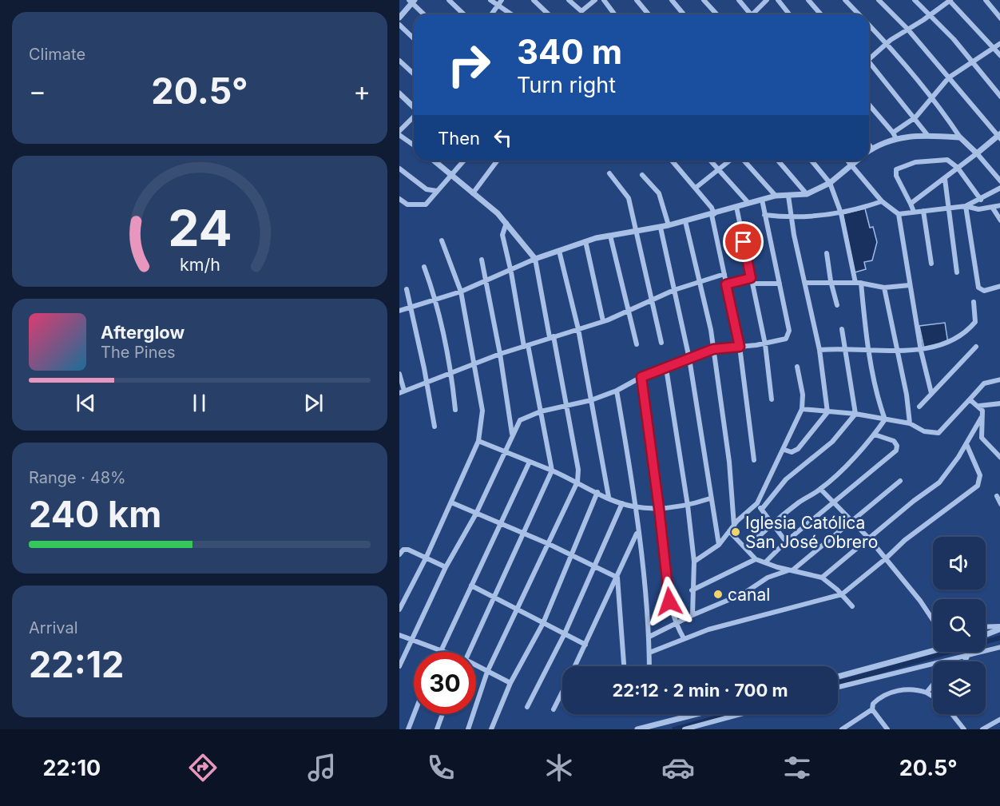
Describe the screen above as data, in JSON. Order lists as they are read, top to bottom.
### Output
{
  "places": ["Iglesia Católica San José Obrero", "canal"],
  "page": {
    "tile": [
      "Climate",
      ["Range · 48%", "240 km"],
      ["Arrival", "22:12"]
    ],
    "turn": ["340 m", "Turn right"],
    "heat": ["−", "20.5°", "+"],
    "then": "Then",
    "song": ["Afterglow", "The Pines"],
    "limit": "30",
    "trip": "22:12 · 2 min · 700 m",
    "tabs": ["22:10", "20.5°"],
    "gauge": ["24", "km/h"]
  }
}
